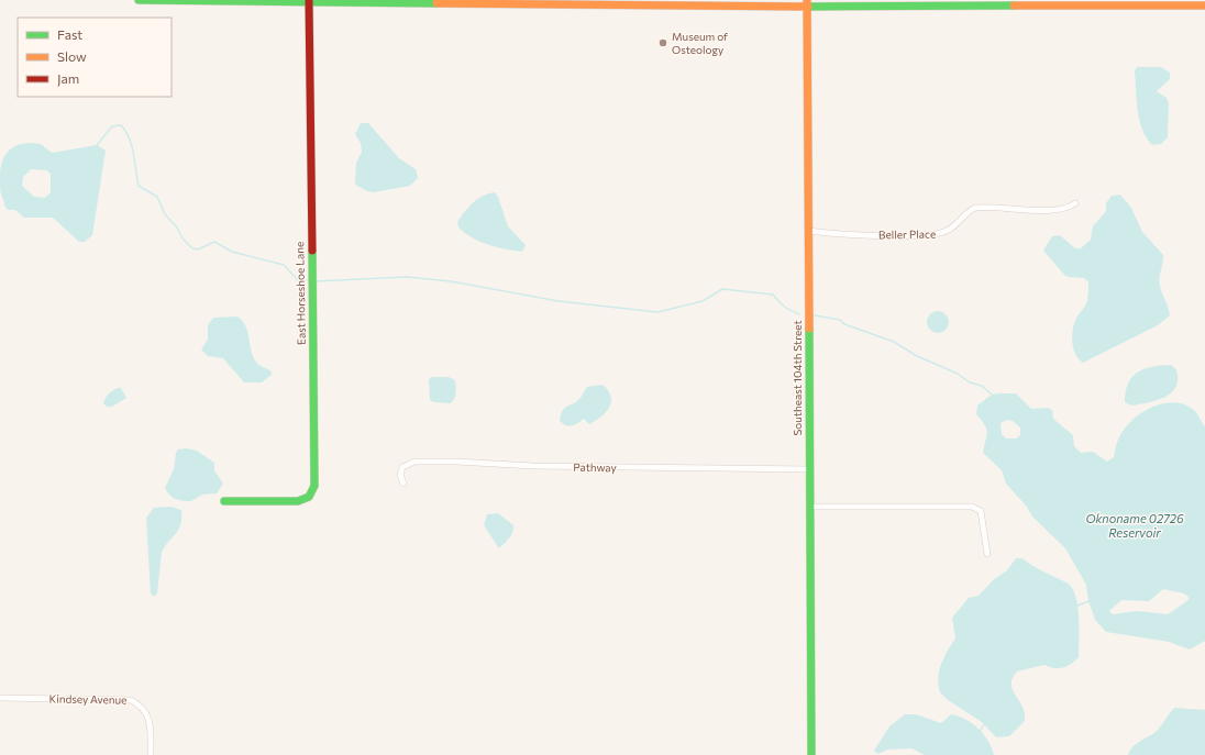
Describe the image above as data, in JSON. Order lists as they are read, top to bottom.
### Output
{
  "streets": {
    "street": [
      "Beller Place",
      "East Horseshoe Lane",
      "Southeast 104th Street",
      "Pathway",
      "Kindsey Avenue"
    ]
  },
  "crossings": [
    ["Beller Place", "Southeast 104th Street"],
    ["Southeast 104th Street", "Pathway"]
  ],
  "water": ["Oknoname 02726 Reservoir"],
  "places": ["Museum of Osteology"],
  "legend": ["Fast", "Slow", "Jam"]
}
